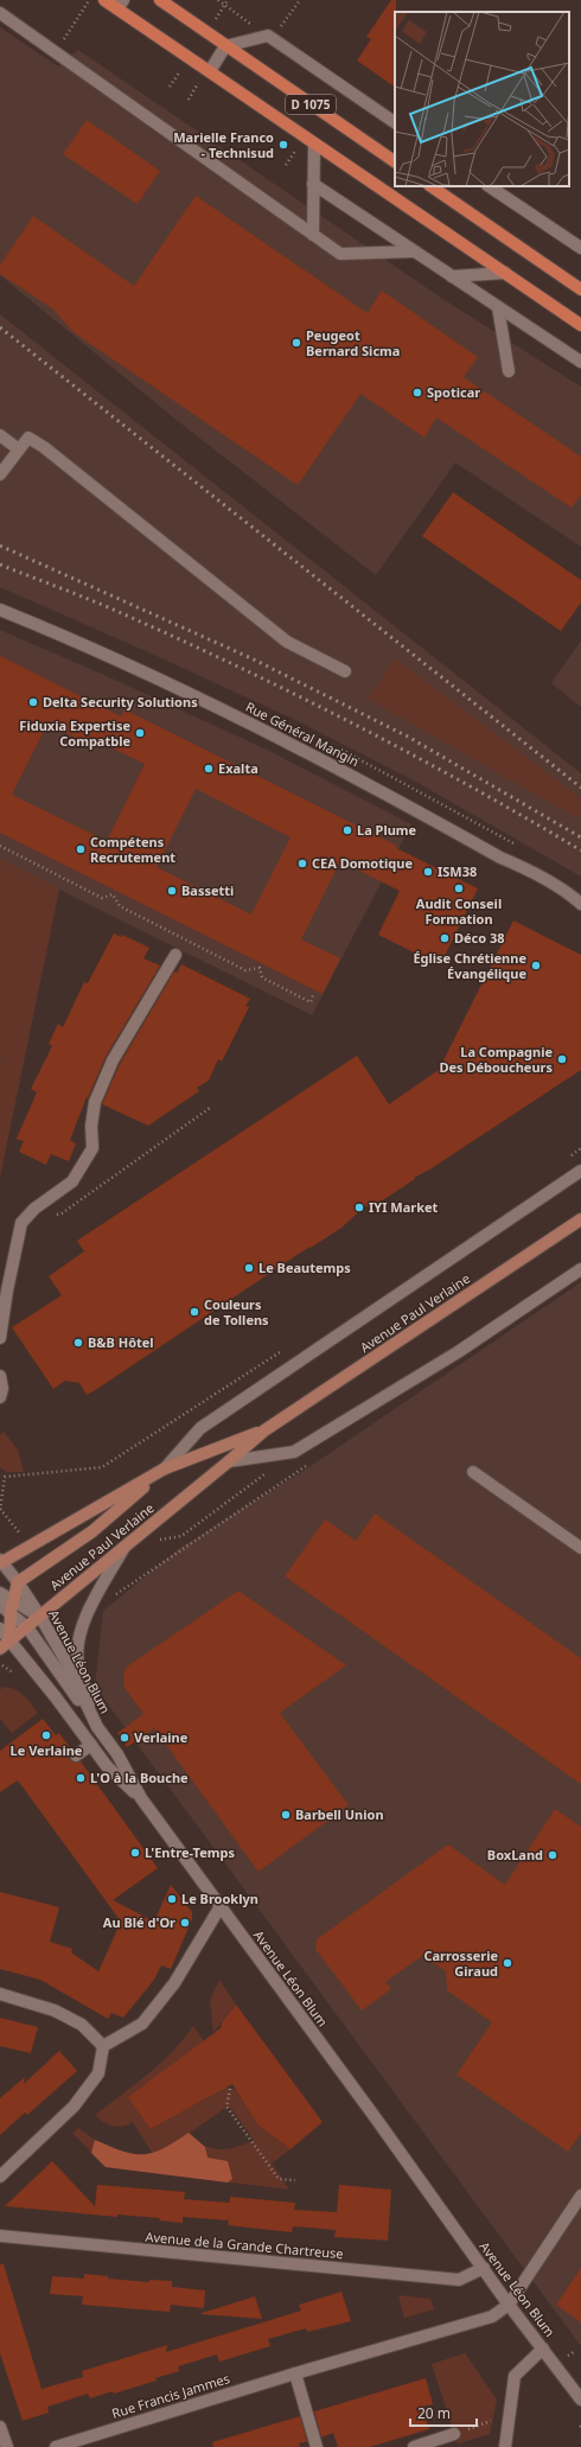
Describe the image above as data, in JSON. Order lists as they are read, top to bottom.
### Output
{
  "streets": {
    "main road": ["D 1075", "Avenue Paul Verlaine"],
    "street": [
      "Rue Général Mangin",
      "Avenue Léon Blum",
      "Avenue de la Grande Chartreuse",
      "Rue Francis Jammes"
    ]
  },
  "crossings": [
    ["Avenue Paul Verlaine", "Avenue Léon Blum"],
    ["Avenue Léon Blum", "Avenue de la Grande Chartreuse"],
    ["Avenue Léon Blum", "Rue Francis Jammes"]
  ],
  "places": [
    "Marielle Franco - Technisud",
    "Peugeot Bernard Sicma",
    "Spoticar",
    "Delta Security Solutions",
    "Fiduxia Expertise Compatble",
    "Exalta",
    "La Plume",
    "Compétens Recrutement",
    "CEA Domotique",
    "ISM38",
    "Audit Conseil Formation",
    "Bassetti",
    "Déco 38",
    "Église Chrétienne Évangélique",
    "La Compagnie Des Déboucheurs",
    "IYI Market",
    "Le Beautemps",
    "Couleurs de Tollens",
    "B&B Hôtel",
    "Le Verlaine",
    "Verlaine",
    "L'O à la Bouche",
    "Barbell Union",
    "L'Entre-Temps",
    "BoxLand",
    "Le Brooklyn",
    "Au Blé d'Or",
    "Carrosserie Giraud"
  ],
  "scale_bar": "20 m"
}
